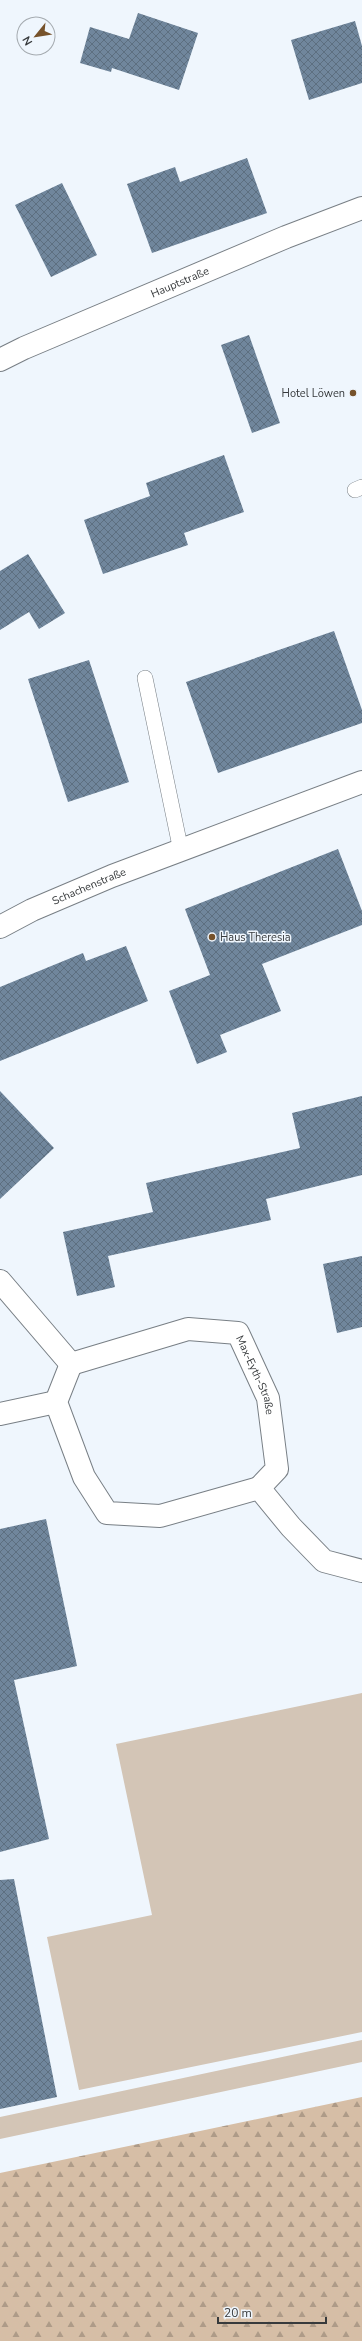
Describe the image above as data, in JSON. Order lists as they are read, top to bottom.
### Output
{
  "streets": {
    "street": ["Hauptstraße", "Schachenstraße", "Max-Eyth-Straße"]
  },
  "places": ["Hotel Löwen", "Haus Theresia"],
  "scale_bar": "20 m",
  "north": "bottom left"
}
